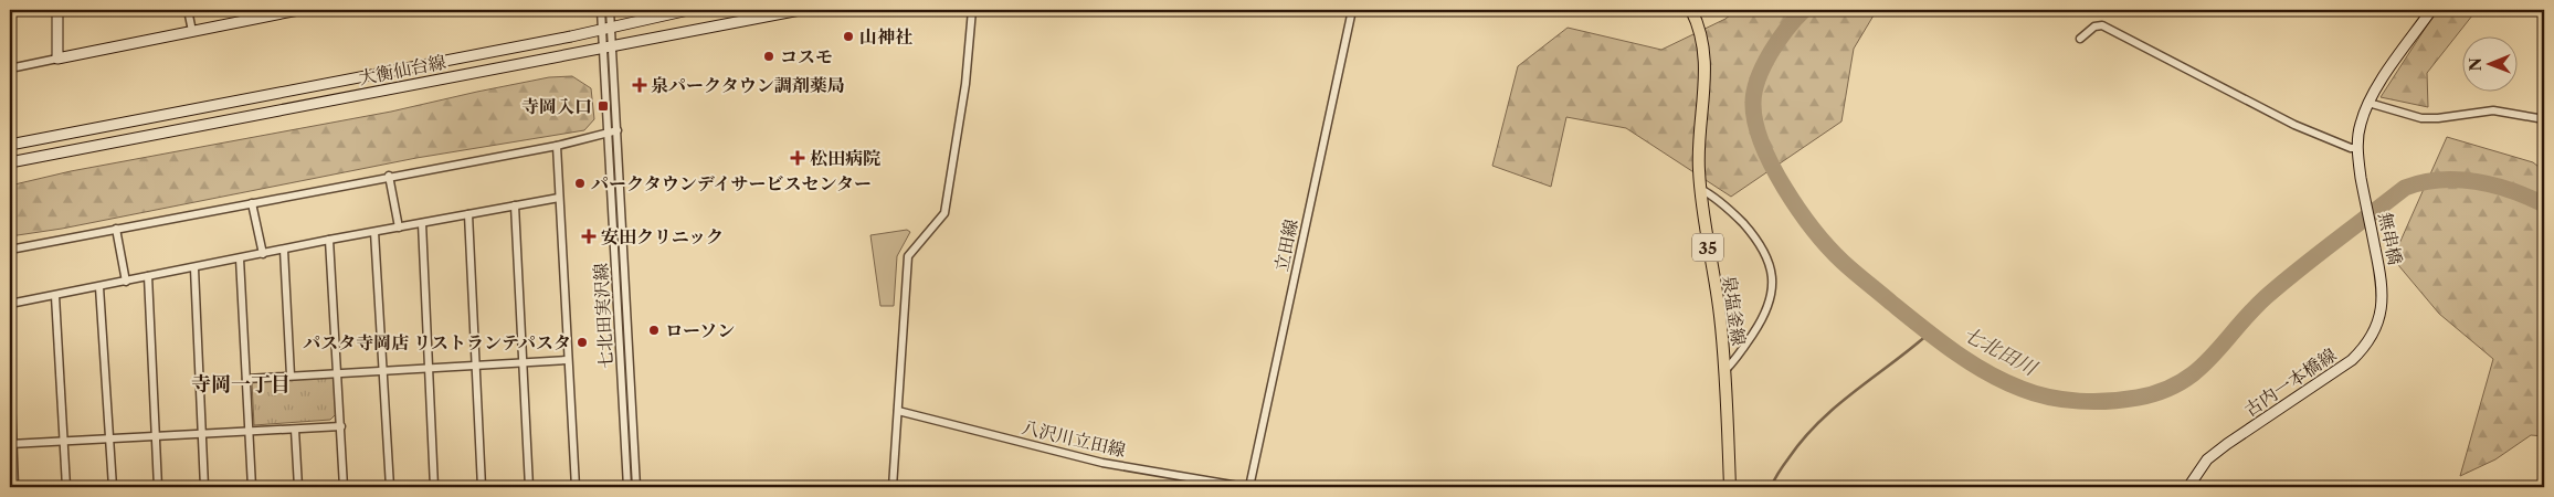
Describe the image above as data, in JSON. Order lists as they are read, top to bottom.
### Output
{
  "streets": {
    "main road": [
      "大衡仙台線",
      "無串橋",
      "35",
      "泉塩釜線",
      "古内一本橋線"
    ],
    "street": ["立田線", "七北田実沢線", "八沢川立田線"]
  },
  "crossings": [
    ["大衡仙台線", "七北田実沢線"],
    ["無串橋", "古内一本橋線"]
  ],
  "districts": ["寺岡一丁目"],
  "water": ["七北田川"],
  "places": {
    "other": [
      "山神社",
      "コスモ",
      "パークタウンデイサービスセンター",
      "ローソン",
      "パスタ寺岡店 リストランテパスタ"
    ],
    "health": ["泉パークタウン調剤薬局", "松田病院", "安田クリニック"],
    "transit": ["寺岡入口"]
  },
  "north": "left"
}
